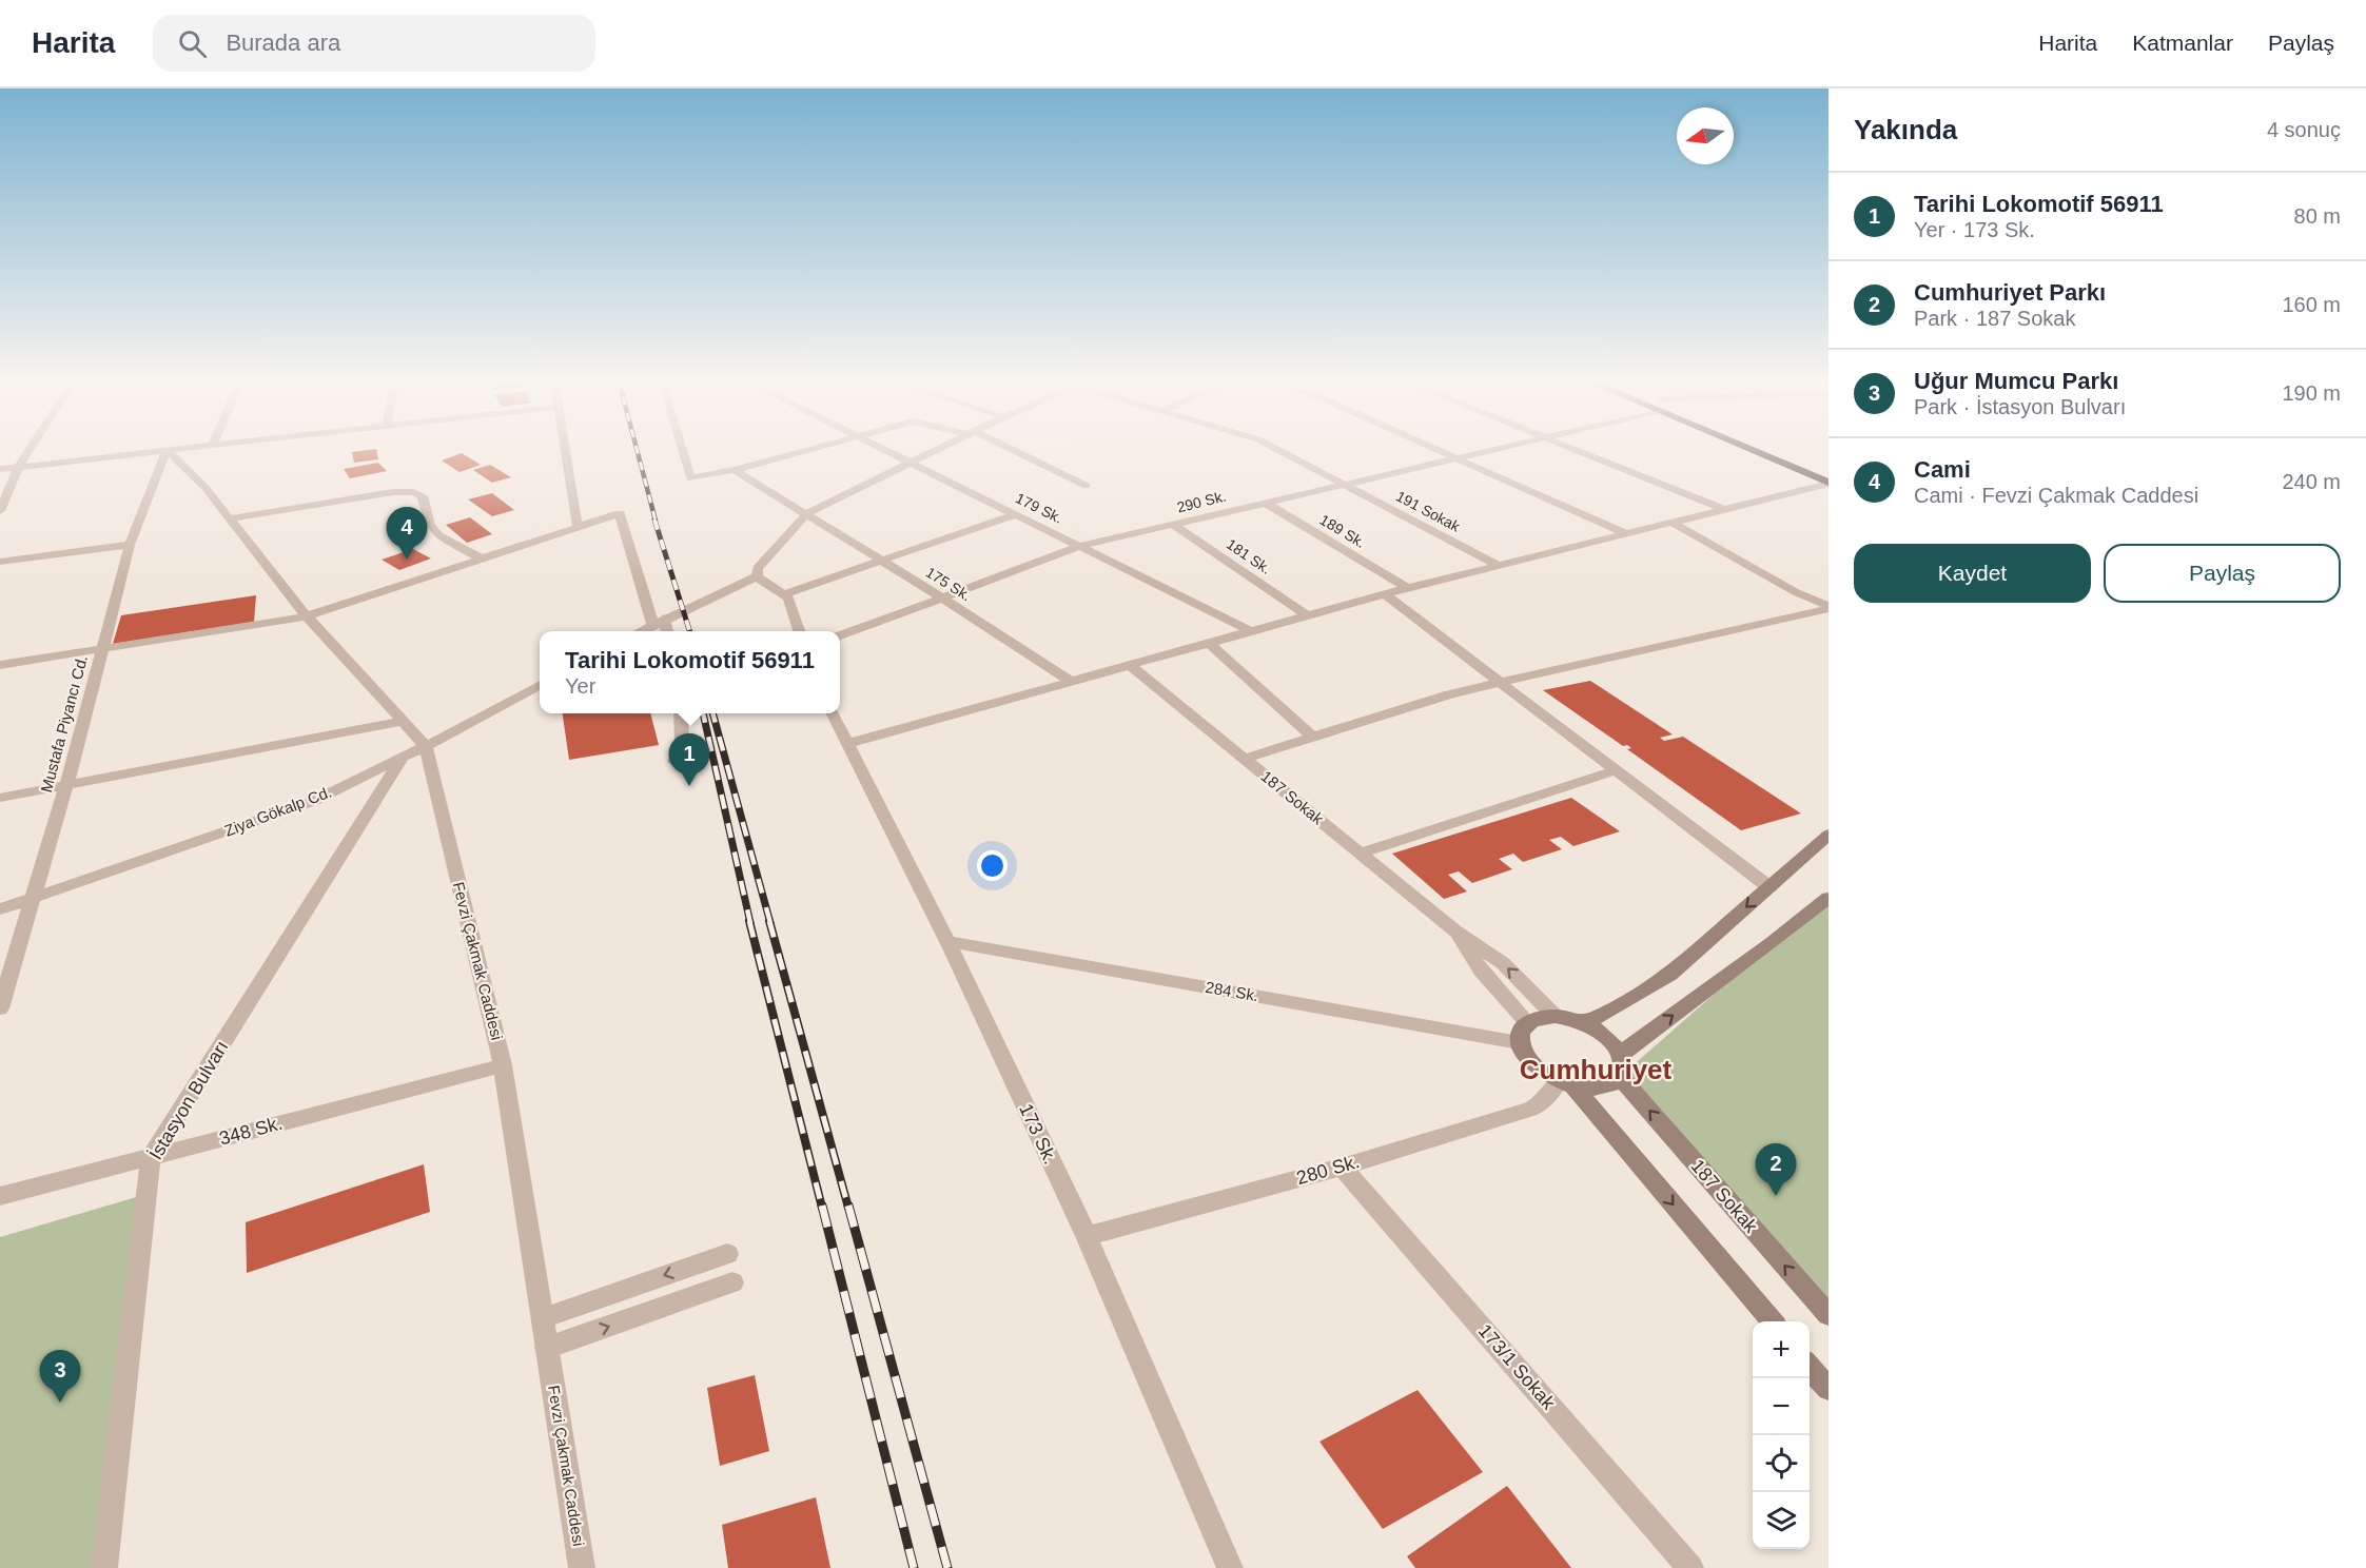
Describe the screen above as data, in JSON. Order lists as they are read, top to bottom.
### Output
{
  "streets": {
    "main road": ["187 Sokak"],
    "street": [
      "290 Sk.",
      "179 Sk.",
      "191 Sokak",
      "189 Sk.",
      "181 Sk.",
      "175 Sk.",
      "Mustafa Piyancı Cd.",
      "Ziya Gökalp Cd.",
      "Fevzi Çakmak Caddesi",
      "284 Sk.",
      "İstasyon Bulvarı",
      "348 Sk.",
      "173 Sk.",
      "280 Sk.",
      "173/1 Sokak"
    ]
  },
  "crossings": [
    ["290 Sk.", "179 Sk."],
    ["290 Sk.", "191 Sokak"],
    ["290 Sk.", "189 Sk."],
    ["290 Sk.", "181 Sk."],
    ["290 Sk.", "175 Sk."],
    ["Mustafa Piyancı Cd.", "Ziya Gökalp Cd."],
    ["Mustafa Piyancı Cd.", "Fevzi Çakmak Caddesi"],
    ["187 Sokak", "284 Sk."],
    ["187 Sokak", "280 Sk."],
    ["Ziya Gökalp Cd.", "Fevzi Çakmak Caddesi"],
    ["Ziya Gökalp Cd.", "İstasyon Bulvarı"],
    ["Fevzi Çakmak Caddesi", "348 Sk."],
    ["284 Sk.", "173 Sk."],
    ["284 Sk.", "280 Sk."],
    ["İstasyon Bulvarı", "348 Sk."],
    ["173 Sk.", "280 Sk."],
    ["280 Sk.", "173/1 Sokak"]
  ],
  "one_way": ["187 Sokak"],
  "districts": ["Cumhuriyet"],
  "north": "left",
  "page": {
    "header": "Harita",
    "search": "Burada ara",
    "nav": ["Harita", "Katmanlar", "Paylaş"],
    "heading": ["Yakında", "4 sonuç"],
    "list": [
      {
        "mark": "1",
        "name": "Tarihi Lokomotif 56911",
        "note": "Yer · 173 Sk.",
        "value": "80 m"
      },
      {
        "mark": "2",
        "name": "Cumhuriyet Parkı",
        "note": "Park · 187 Sokak",
        "value": "160 m"
      },
      {
        "mark": "3",
        "name": "Uğur Mumcu Parkı",
        "note": "Park · İstasyon Bulvarı",
        "value": "190 m"
      },
      {
        "mark": "4",
        "name": "Cami",
        "note": "Cami · Fevzi Çakmak Caddesi",
        "value": "240 m"
      }
    ],
    "pins": [
      "4",
      "1",
      "2",
      "3"
    ],
    "buttons": ["Kaydet", "Paylaş"],
    "popup": ["Tarihi Lokomotif 56911", "Yer"],
    "map_buttons": ["+", "−"]
  }
}
